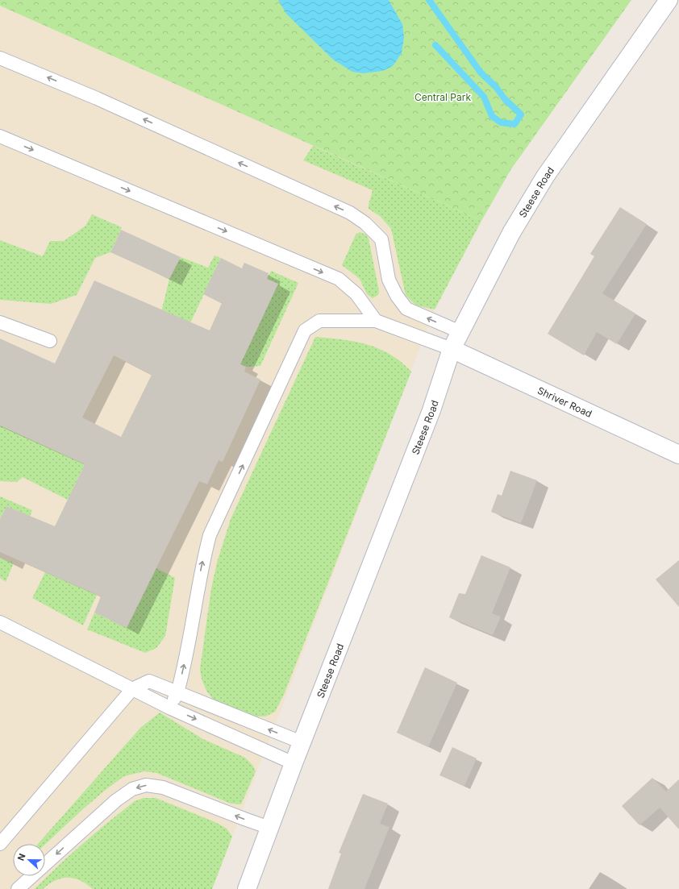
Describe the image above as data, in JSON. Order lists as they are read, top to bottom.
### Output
{
  "streets": {
    "street": ["Steese Road", "Shriver Road"]
  },
  "crossings": [
    ["Steese Road", "Shriver Road"]
  ],
  "parks": ["Central Park"],
  "north": "left"
}
